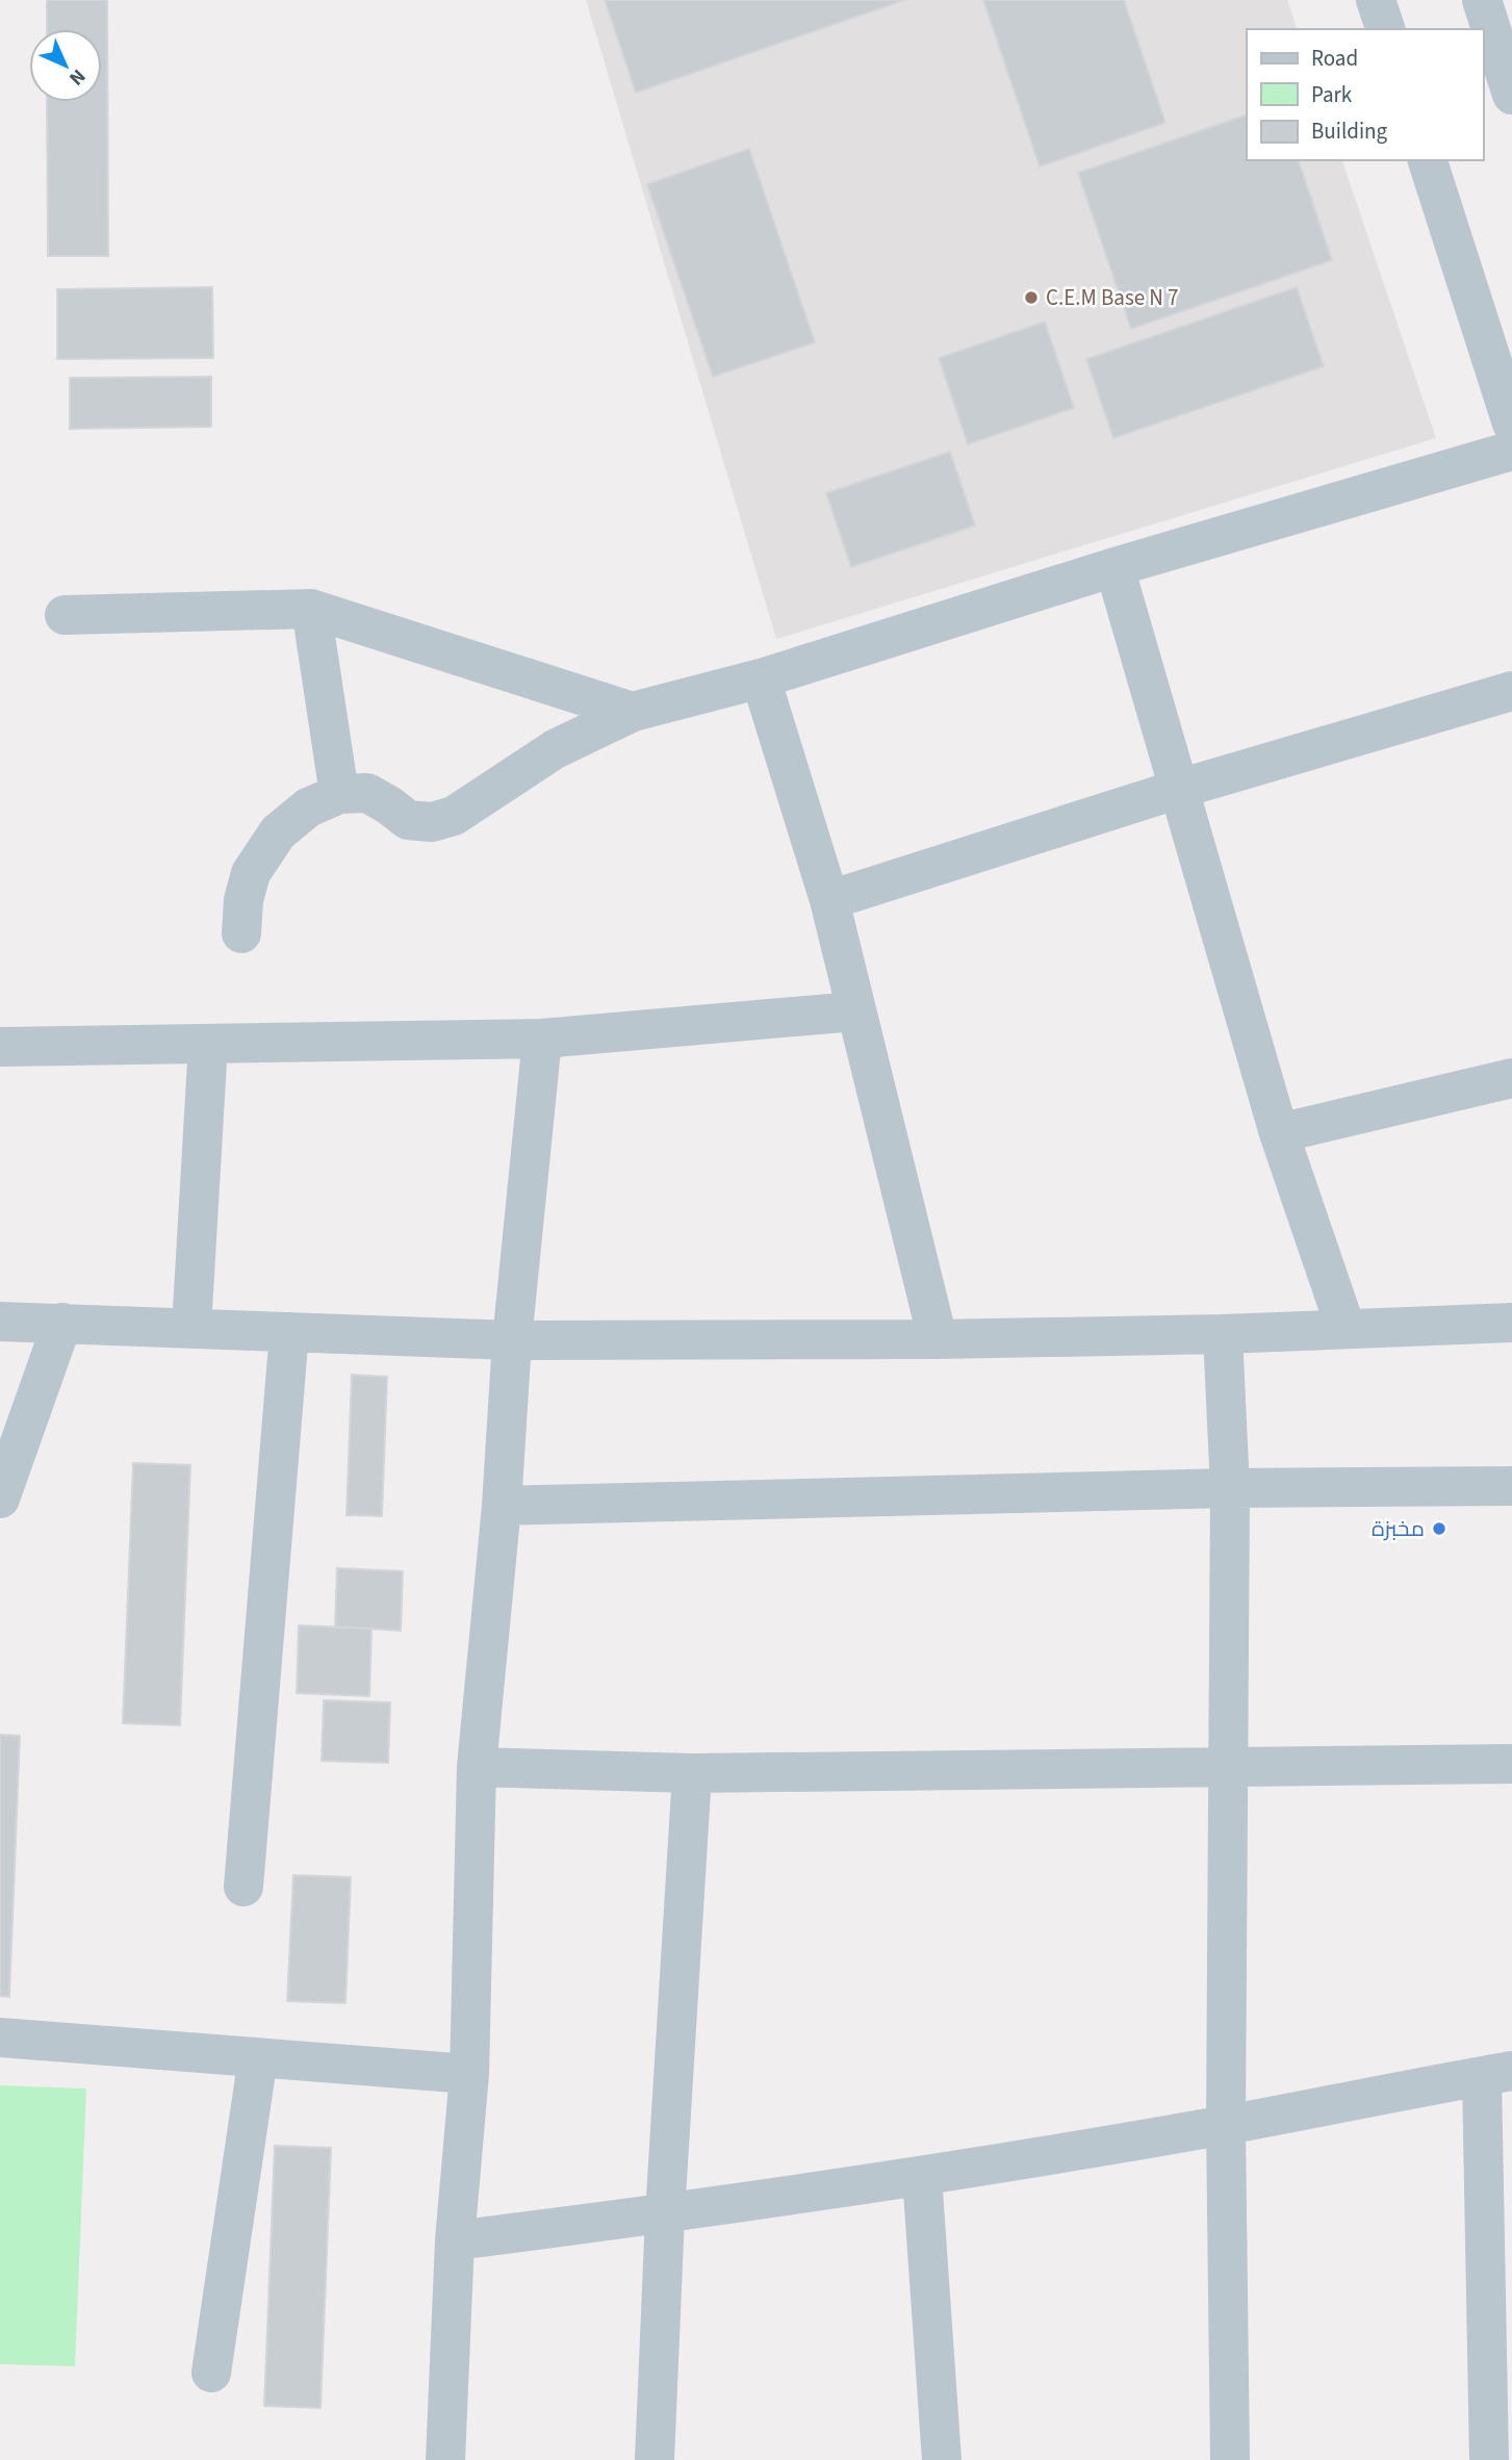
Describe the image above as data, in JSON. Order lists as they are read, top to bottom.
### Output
{
  "places": ["C.E.M Base N 7", "مخبزة"],
  "legend": ["Road", "Park", "Building"],
  "north": "bottom right"
}
